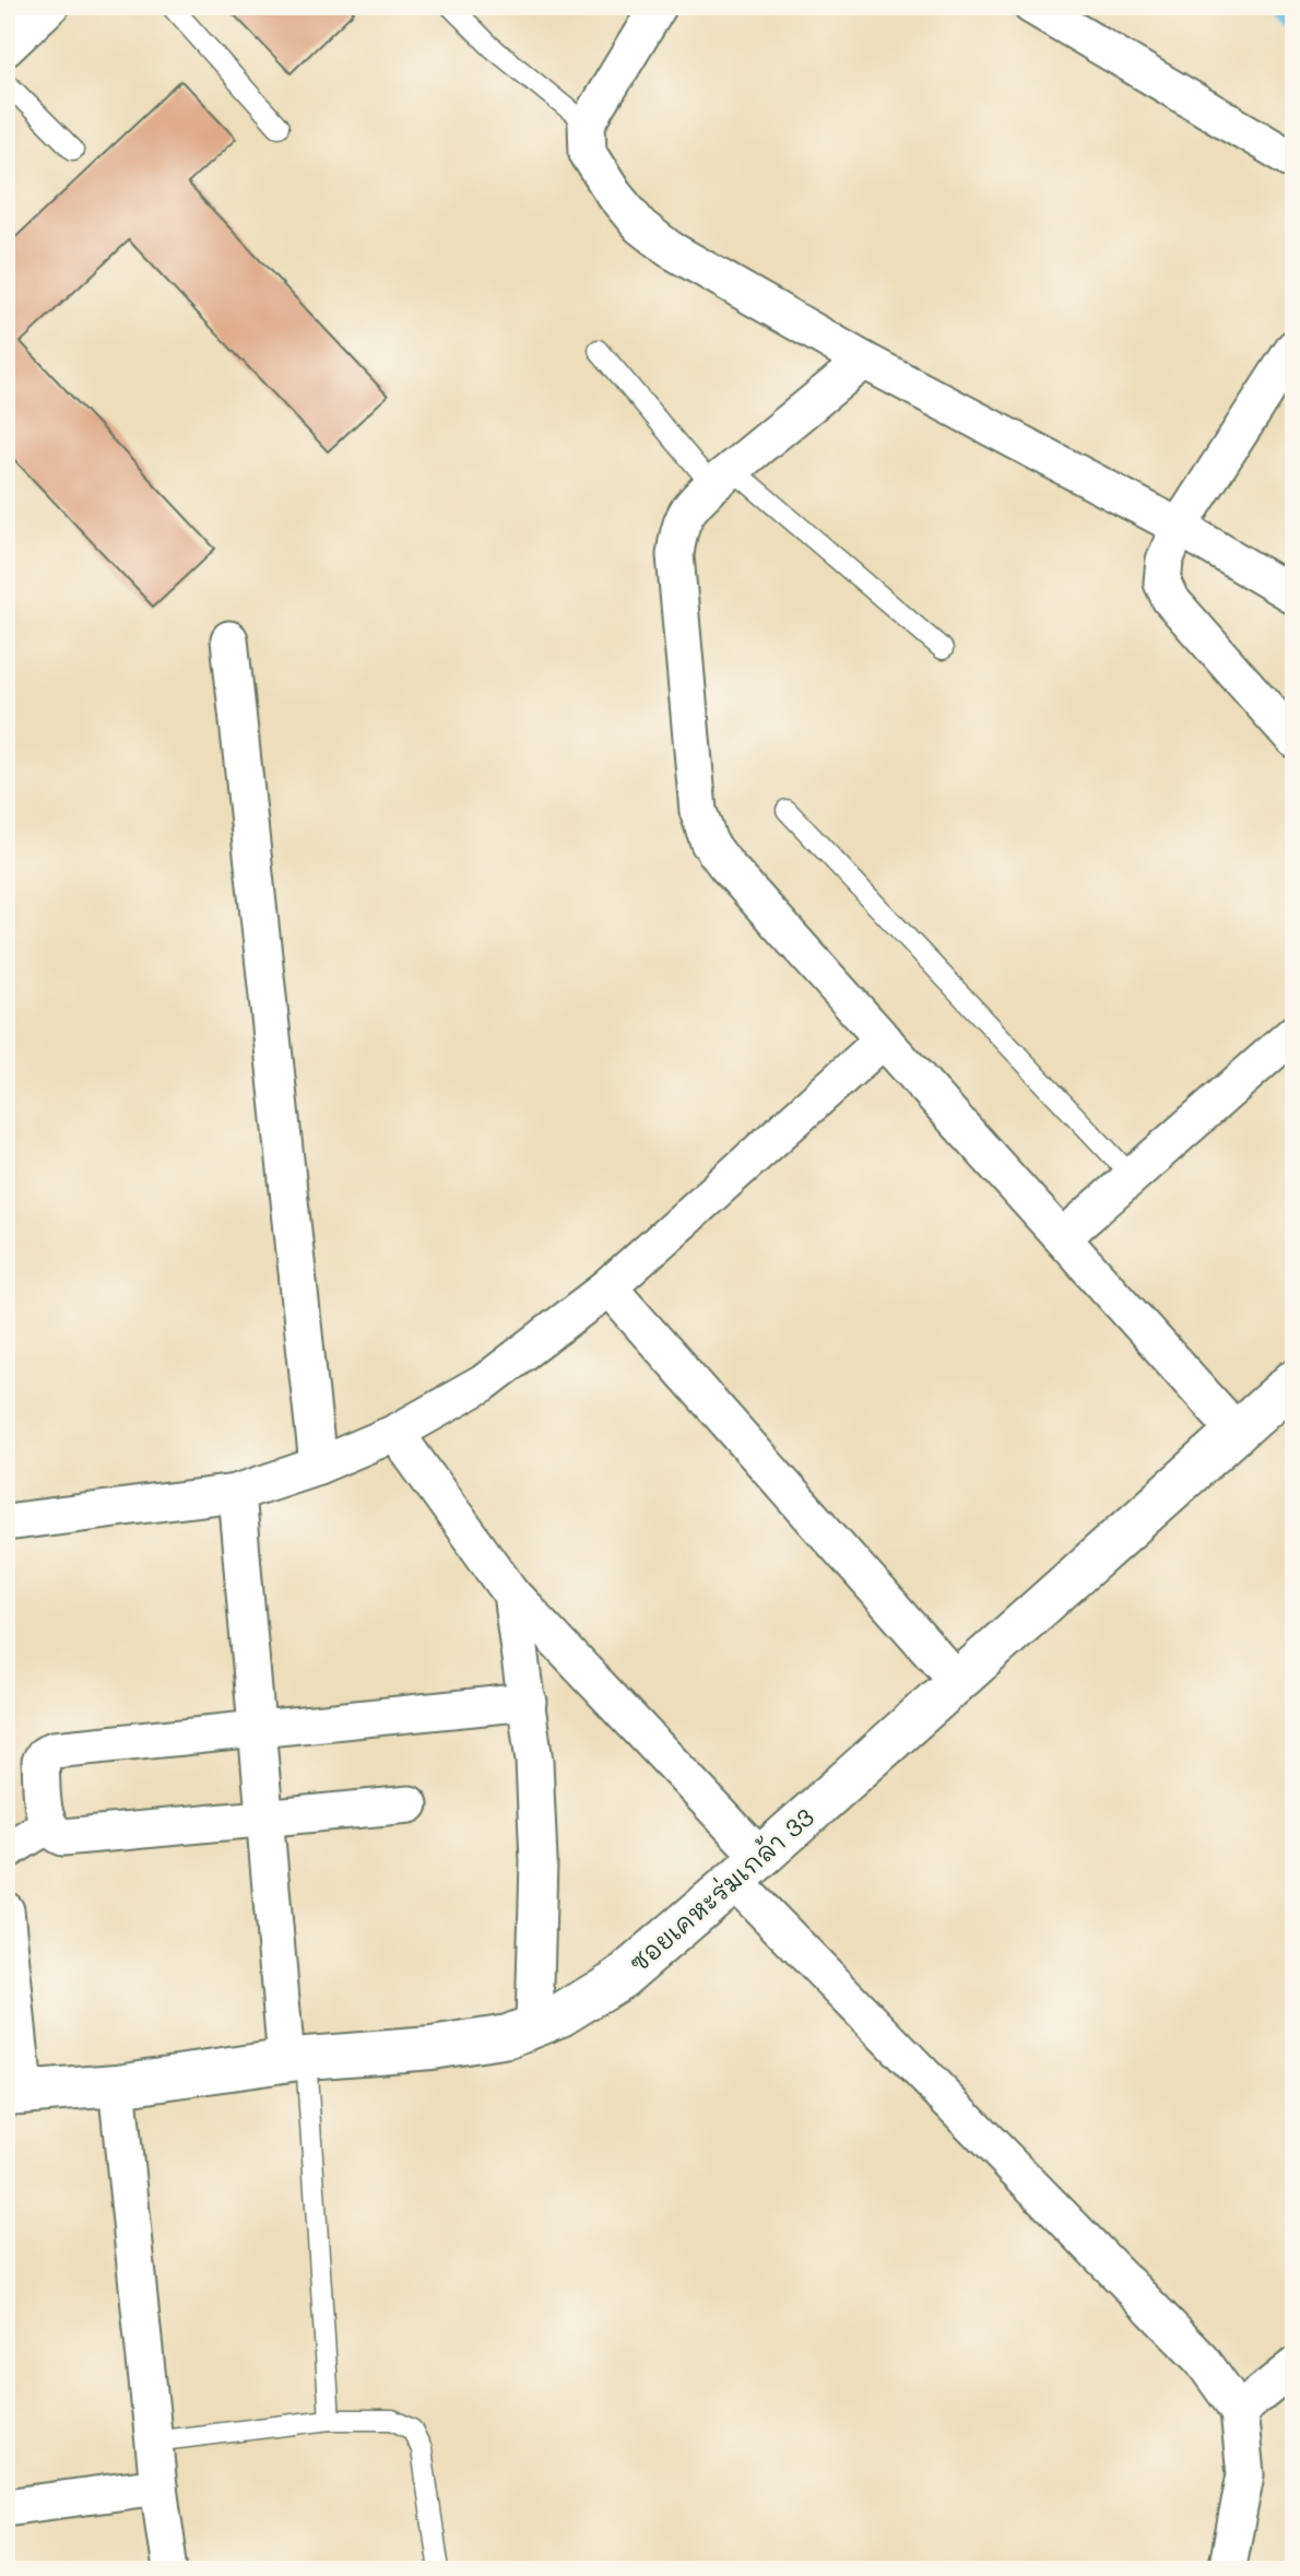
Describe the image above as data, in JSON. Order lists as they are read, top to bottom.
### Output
{
  "streets": {
    "street": ["ซอยเคหะร่มเกล้า 33"]
  }
}
